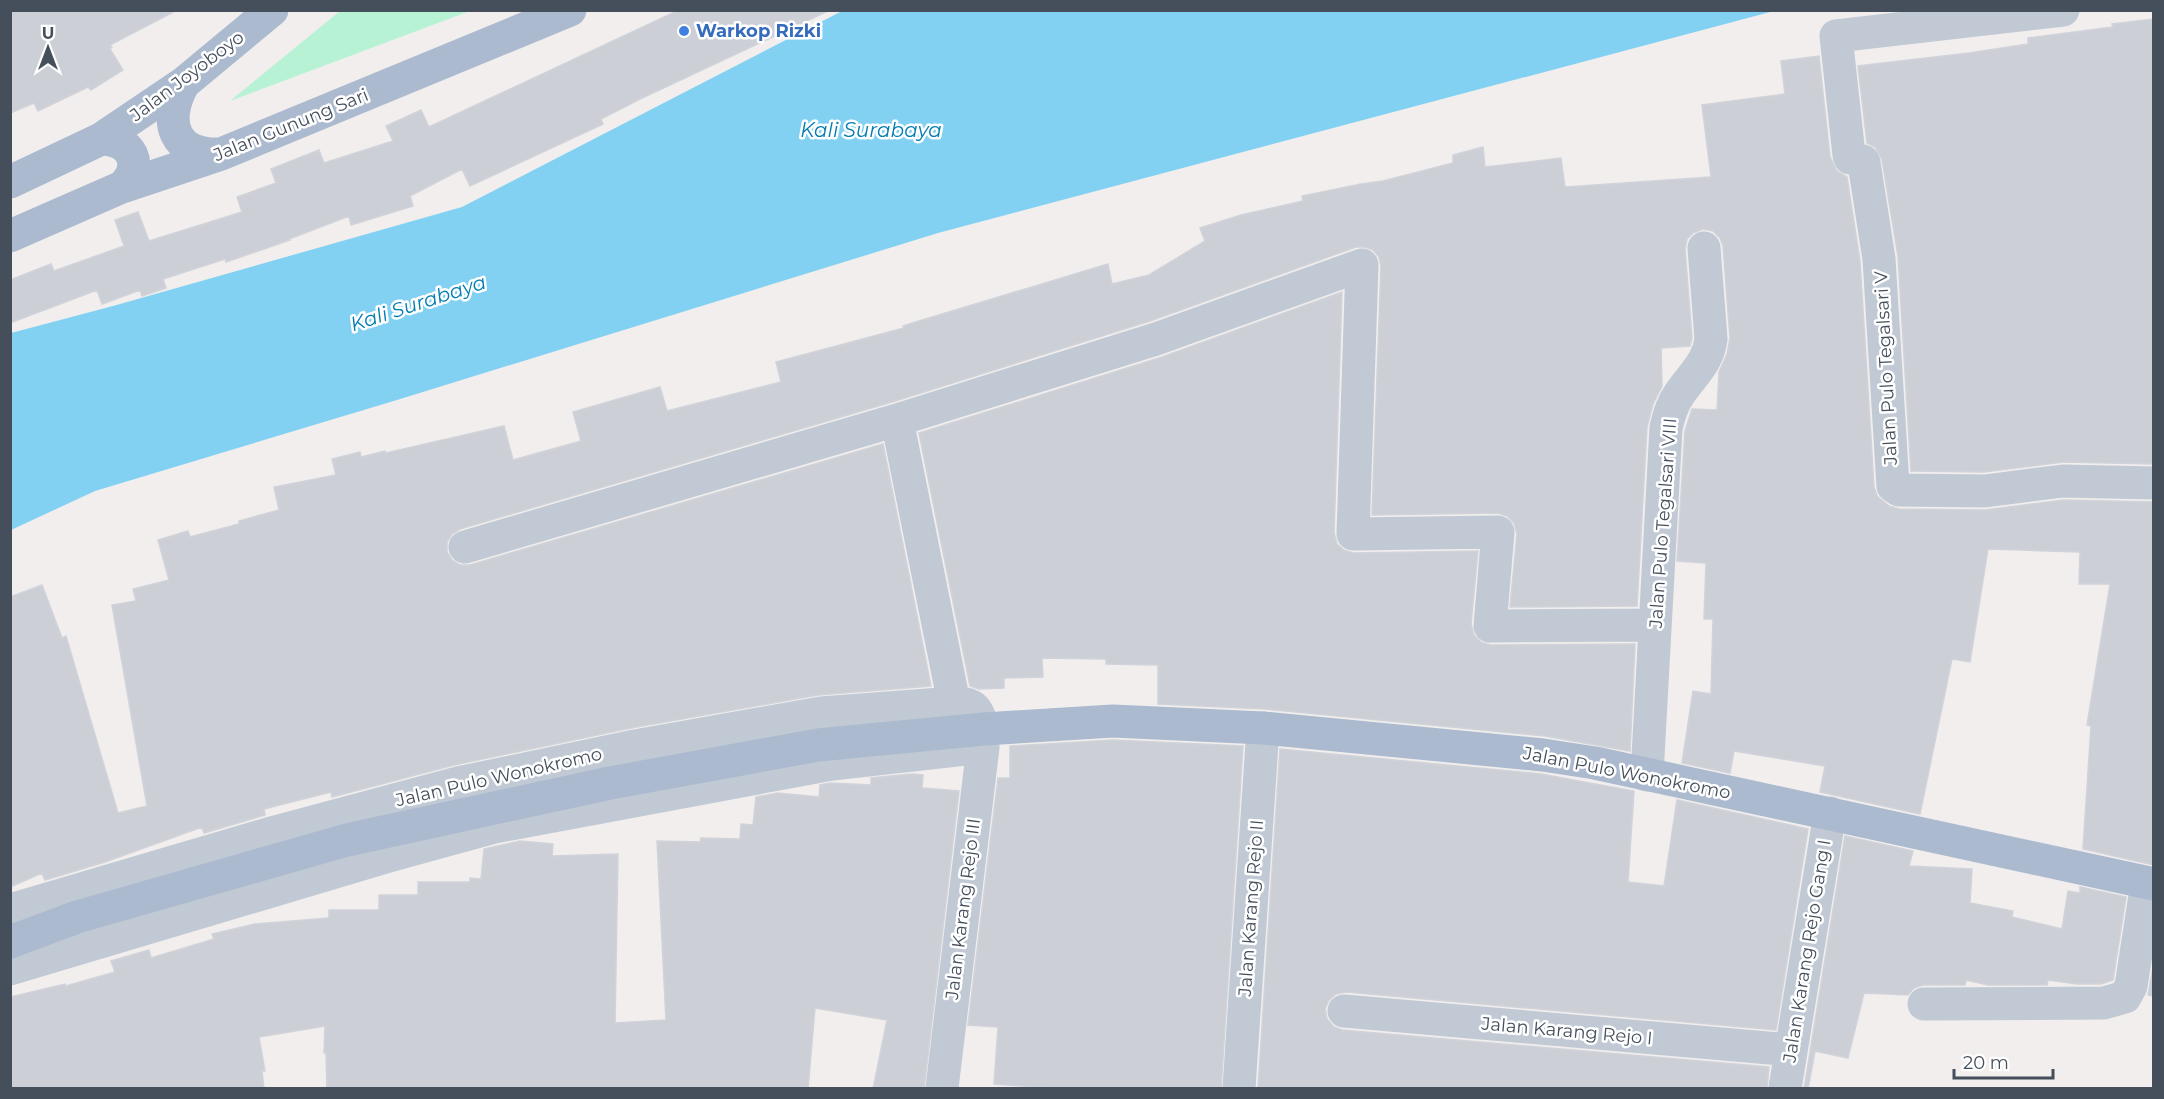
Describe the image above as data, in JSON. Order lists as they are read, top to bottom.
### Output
{
  "streets": {
    "main road": ["Jalan Joyoboyo", "Jalan Gunung Sari", "Jalan Pulo Wonokromo"],
    "street": [
      "Jalan Pulo Tegalsari V",
      "Jalan Pulo Tegalsari VIII",
      "Jalan Karang Rejo II",
      "Jalan Karang Rejo III",
      "Jalan Karang Rejo Gang I",
      "Jalan Karang Rejo I"
    ]
  },
  "crossings": [
    ["Jalan Pulo Tegalsari VIII", "Jalan Pulo Wonokromo"],
    ["Jalan Pulo Wonokromo", "Jalan Karang Rejo II"],
    ["Jalan Pulo Wonokromo", "Jalan Karang Rejo III"],
    ["Jalan Pulo Wonokromo", "Jalan Karang Rejo Gang I"],
    ["Jalan Karang Rejo Gang I", "Jalan Karang Rejo I"]
  ],
  "water": ["Kali Surabaya"],
  "places": ["Warkop Rizki"],
  "scale_bar": "20 m",
  "north": "top"
}
